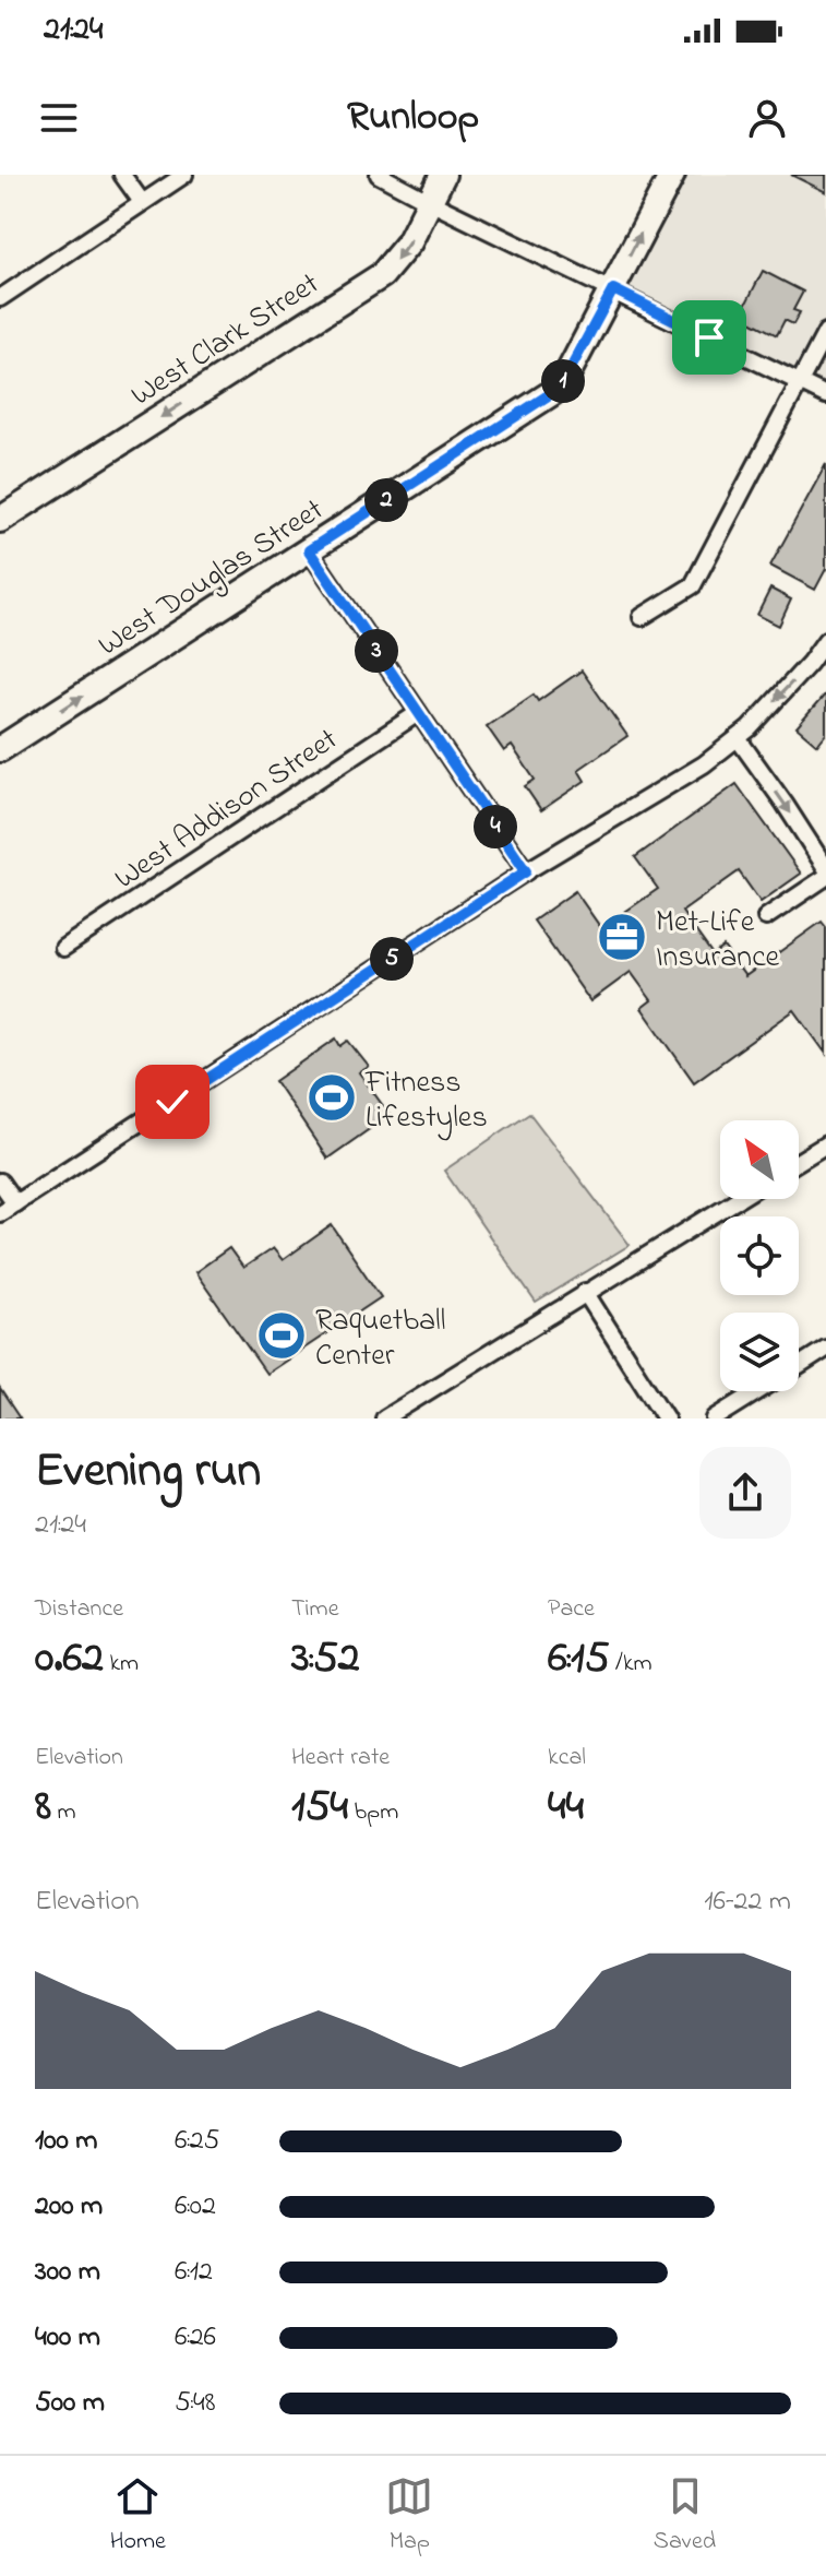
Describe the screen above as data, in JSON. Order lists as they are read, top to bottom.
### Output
{
  "streets": {
    "main road": ["West Clark Street", "West Douglas Street"],
    "street": ["West Addison Street"]
  },
  "one_way": ["West Clark Street", "West Douglas Street"],
  "places": {
    "office": ["Met-Life Insurance"],
    "sports": ["Fitness Lifestyles", "Raquetball Center"]
  },
  "north": "top left",
  "page": {
    "status": "21:24",
    "header": "Runloop",
    "pins": [
      "1",
      "2",
      "3",
      "4",
      "5"
    ],
    "heading": ["Evening run", "21:24"],
    "stats": [
      ["Distance", "0.62 km"],
      ["Time", "3:52"],
      ["Pace", "6:15 /km"],
      ["Elevation", "8 m"],
      ["Heart rate", "154 bpm"],
      ["kcal", "44"]
    ],
    "chart": ["Elevation", "16–22 m"],
    "list": [
      {
        "name": "100 m",
        "note": "6:25"
      },
      {
        "name": "200 m",
        "note": "6:02"
      },
      {
        "name": "300 m",
        "note": "6:12"
      },
      {
        "name": "400 m",
        "note": "6:26"
      },
      {
        "name": "500 m",
        "note": "5:48"
      }
    ],
    "tabs": ["Home", "Map", "Saved"]
  }
}
